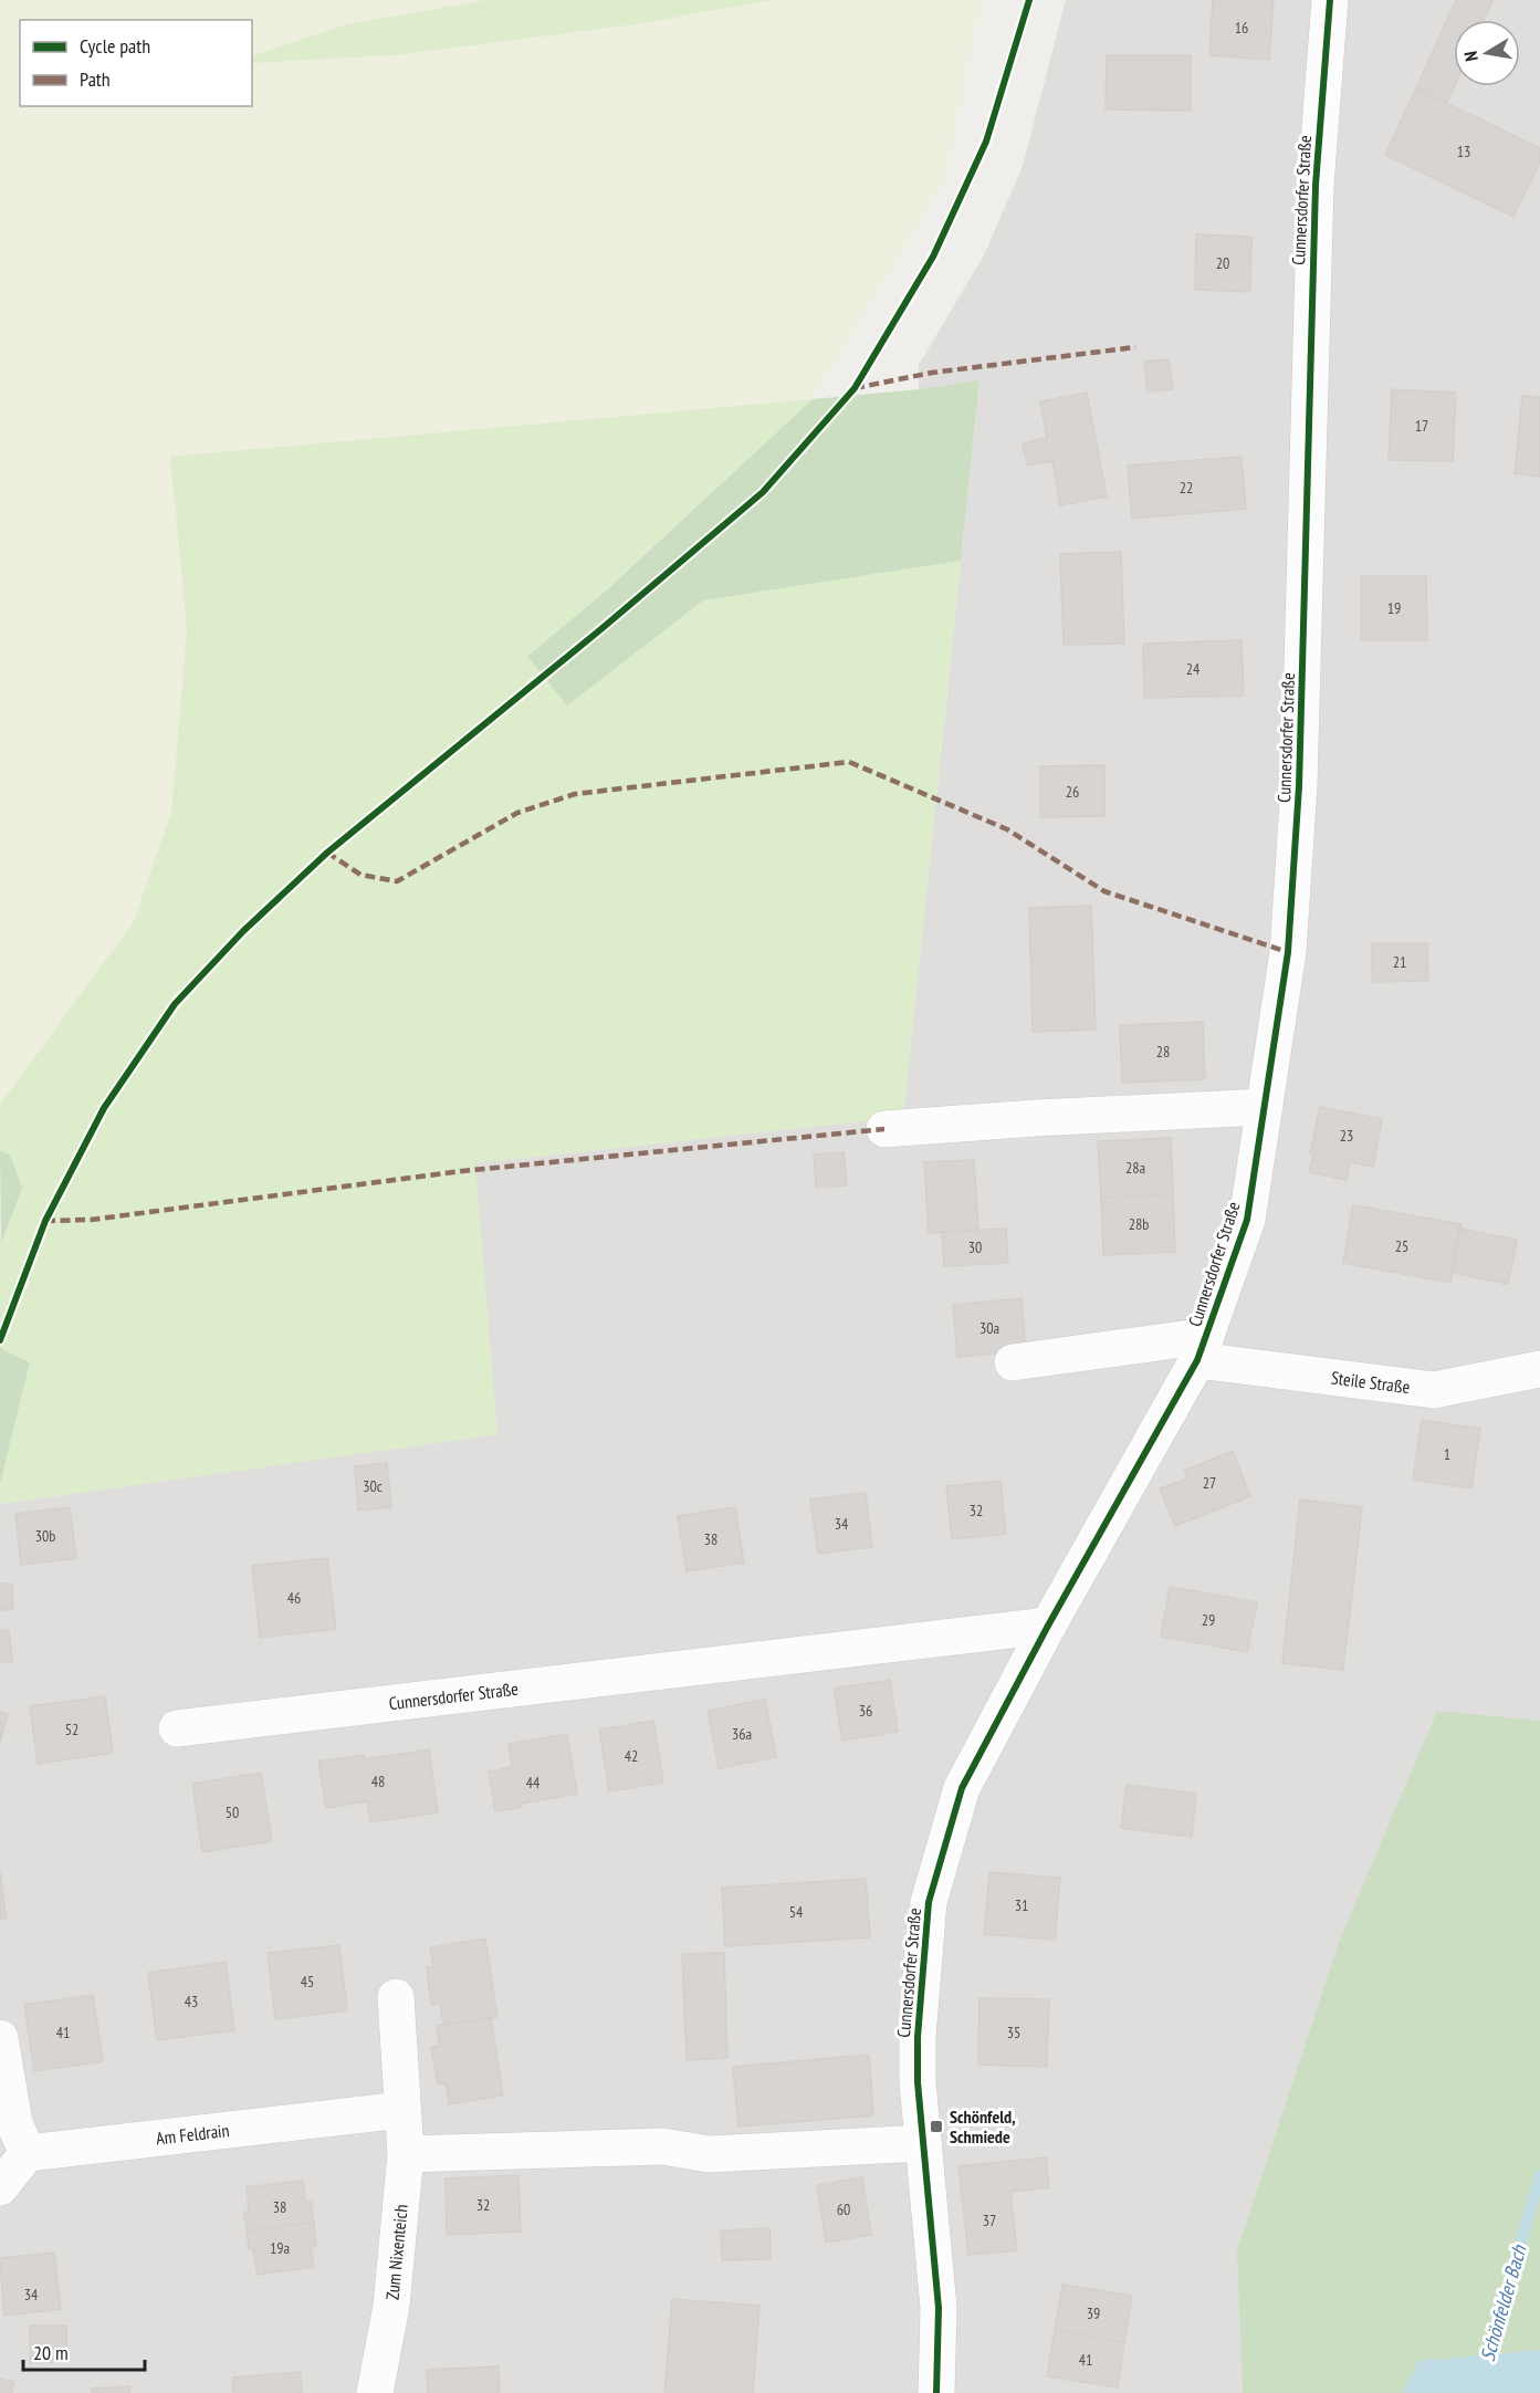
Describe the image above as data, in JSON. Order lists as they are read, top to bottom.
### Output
{
  "streets": {
    "street": [
      "Cunnersdorfer Straße",
      "Steile Straße",
      "Am Feldrain",
      "Zum Nixenteich"
    ]
  },
  "crossings": [
    ["Cunnersdorfer Straße", "Steile Straße"],
    ["Am Feldrain", "Zum Nixenteich"]
  ],
  "water": ["Schönfelder Bach"],
  "places": {
    "transit": ["Schönfeld, Schmiede"]
  },
  "house_numbers": [
    "16",
    "13",
    "20",
    "17",
    "22",
    "19",
    "24",
    "26",
    "21",
    "28",
    "23",
    "28a",
    "28b",
    "25",
    "30",
    "30a",
    "1",
    "27",
    "30c",
    "32",
    "34",
    "30b",
    "38",
    "46",
    "29",
    "36",
    "52",
    "36a",
    "42",
    "48",
    "44",
    "50",
    "31",
    "54",
    "45",
    "43",
    "41",
    "35",
    "32",
    "38",
    "60",
    "37",
    "19a",
    "34",
    "39",
    "41"
  ],
  "legend": ["Cycle path", "Path"],
  "scale_bar": "20 m",
  "north": "left"
}
